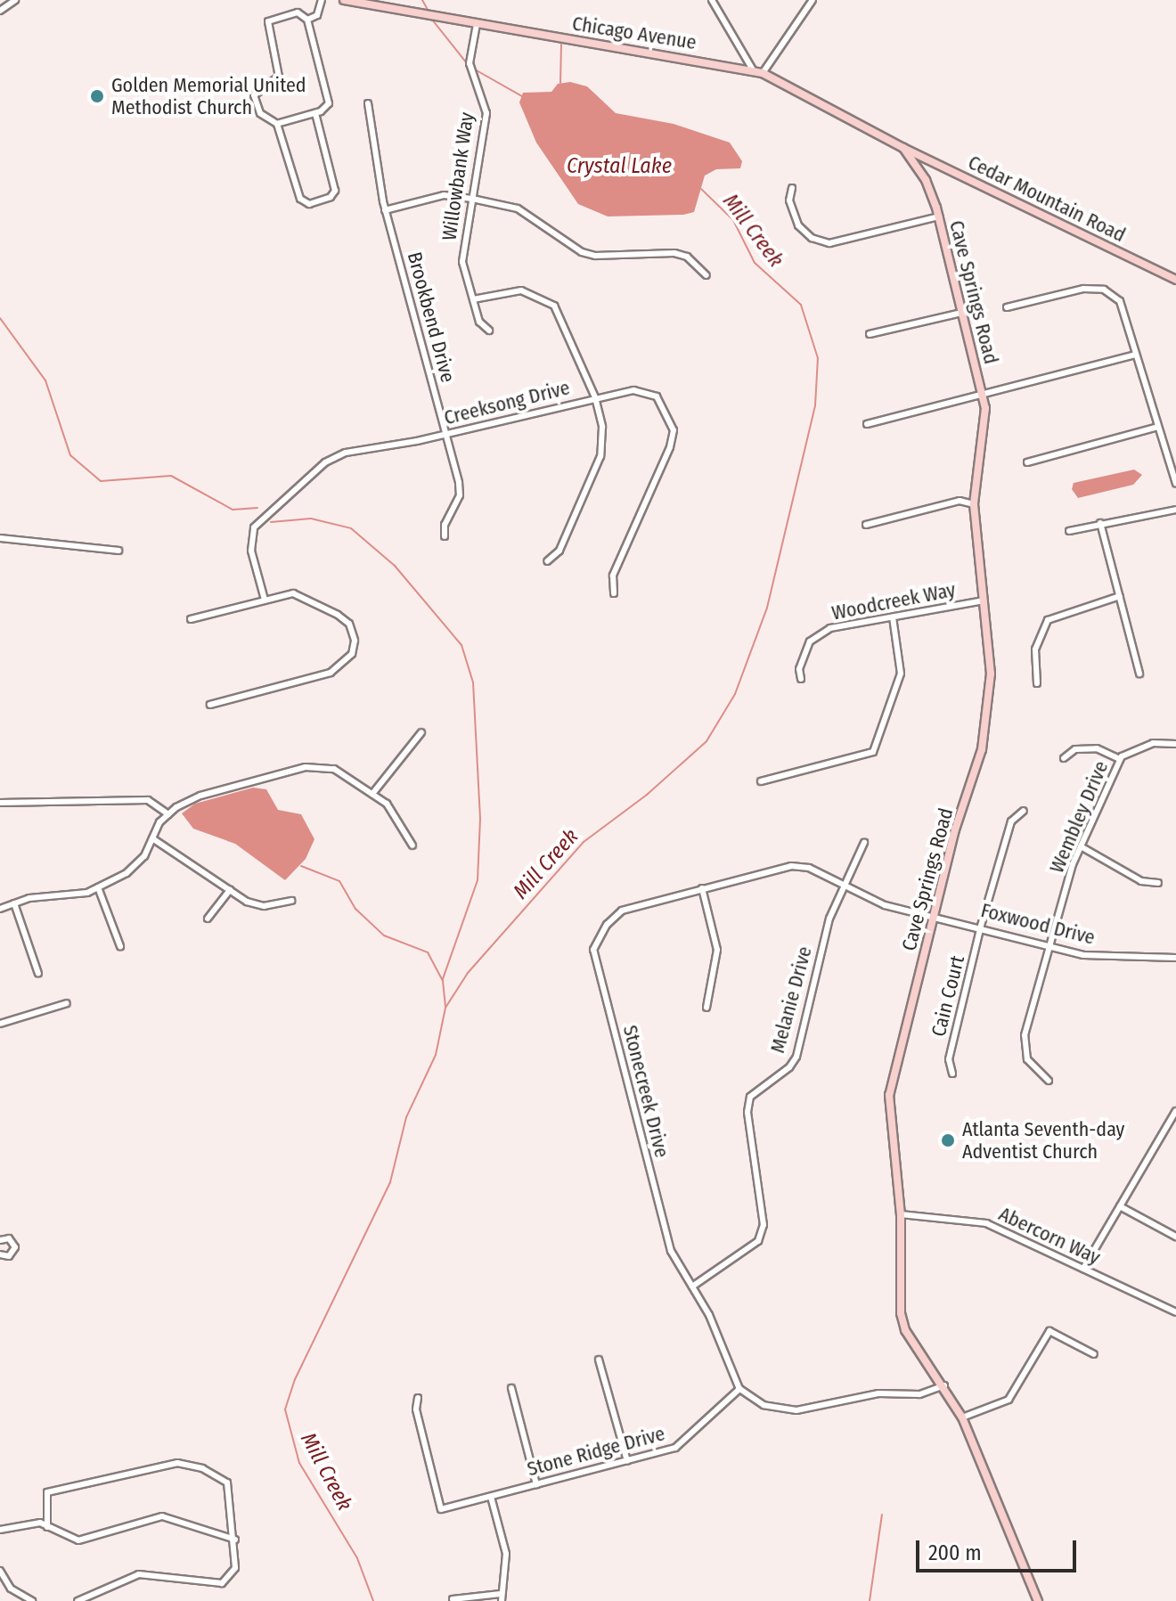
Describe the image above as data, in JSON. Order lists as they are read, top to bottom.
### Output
{
  "streets": {
    "street": [
      "Chicago Avenue",
      "Willowbank Way",
      "Cedar Mountain Road",
      "Cave Springs Road",
      "Brookbend Drive",
      "Creeksong Drive",
      "Woodcreek Way",
      "Wembley Drive",
      "Foxwood Drive",
      "Cain Court",
      "Melanie Drive",
      "Stonecreek Drive",
      "Abercorn Way",
      "Stone Ridge Drive"
    ]
  },
  "crossings": [
    ["Chicago Avenue", "Willowbank Way"],
    ["Chicago Avenue", "Cedar Mountain Road"],
    ["Chicago Avenue", "Cave Springs Road"],
    ["Cedar Mountain Road", "Cave Springs Road"],
    ["Cave Springs Road", "Woodcreek Way"],
    ["Cave Springs Road", "Foxwood Drive"],
    ["Cave Springs Road", "Stonecreek Drive"],
    ["Cave Springs Road", "Abercorn Way"],
    ["Brookbend Drive", "Creeksong Drive"],
    ["Wembley Drive", "Foxwood Drive"],
    ["Foxwood Drive", "Cain Court"],
    ["Foxwood Drive", "Stonecreek Drive"],
    ["Melanie Drive", "Stonecreek Drive"],
    ["Stonecreek Drive", "Stone Ridge Drive"]
  ],
  "water": ["Crystal Lake", "Mill Creek"],
  "places": ["Golden Memorial United Methodist Church", "Atlanta Seventh-day Adventist Church"],
  "scale_bar": "200 m"
}
